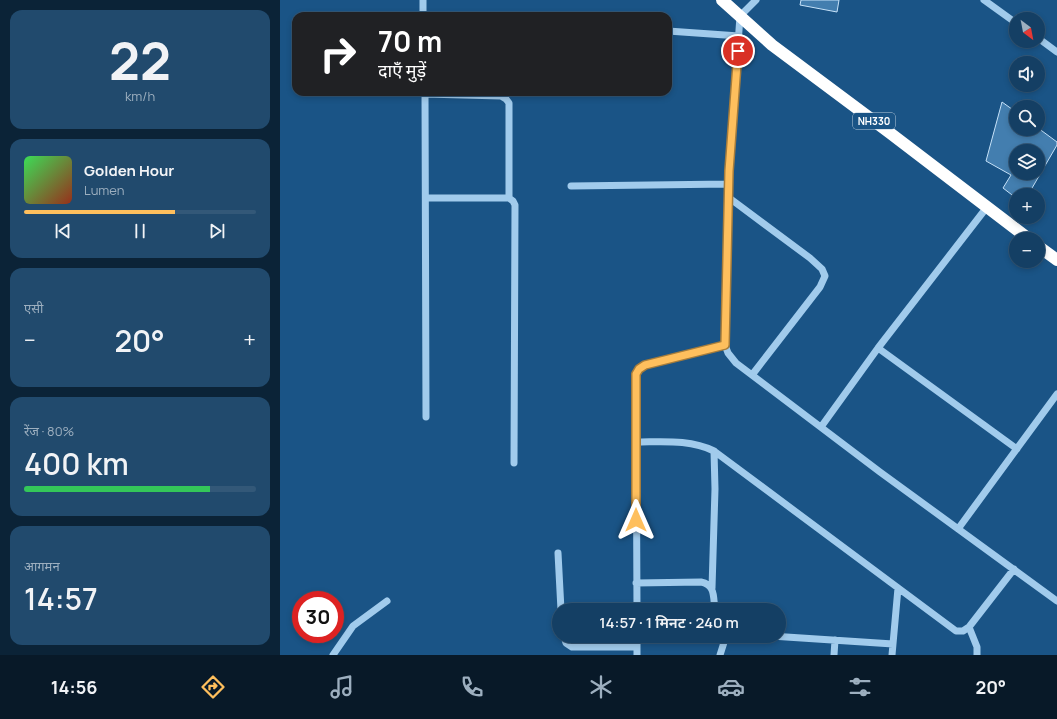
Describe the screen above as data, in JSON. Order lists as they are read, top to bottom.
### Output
{
  "streets": {
    "highway": ["NH330"]
  },
  "north": "bottom right",
  "page": {
    "tile": [
      ["22", "km/h"],
      "एसी",
      ["रेंज · 80%", "400 km"],
      ["आगमन", "14:57"]
    ],
    "map_buttons": ["+", "−"],
    "turn": ["70 m", "दाएँ मुड़ें"],
    "song": ["Golden Hour", "Lumen"],
    "heat": ["−", "20°", "+"],
    "limit": "30",
    "trip": "14:57 · 1 मिनट · 240 m",
    "tabs": ["14:56", "20°"]
  }
}
